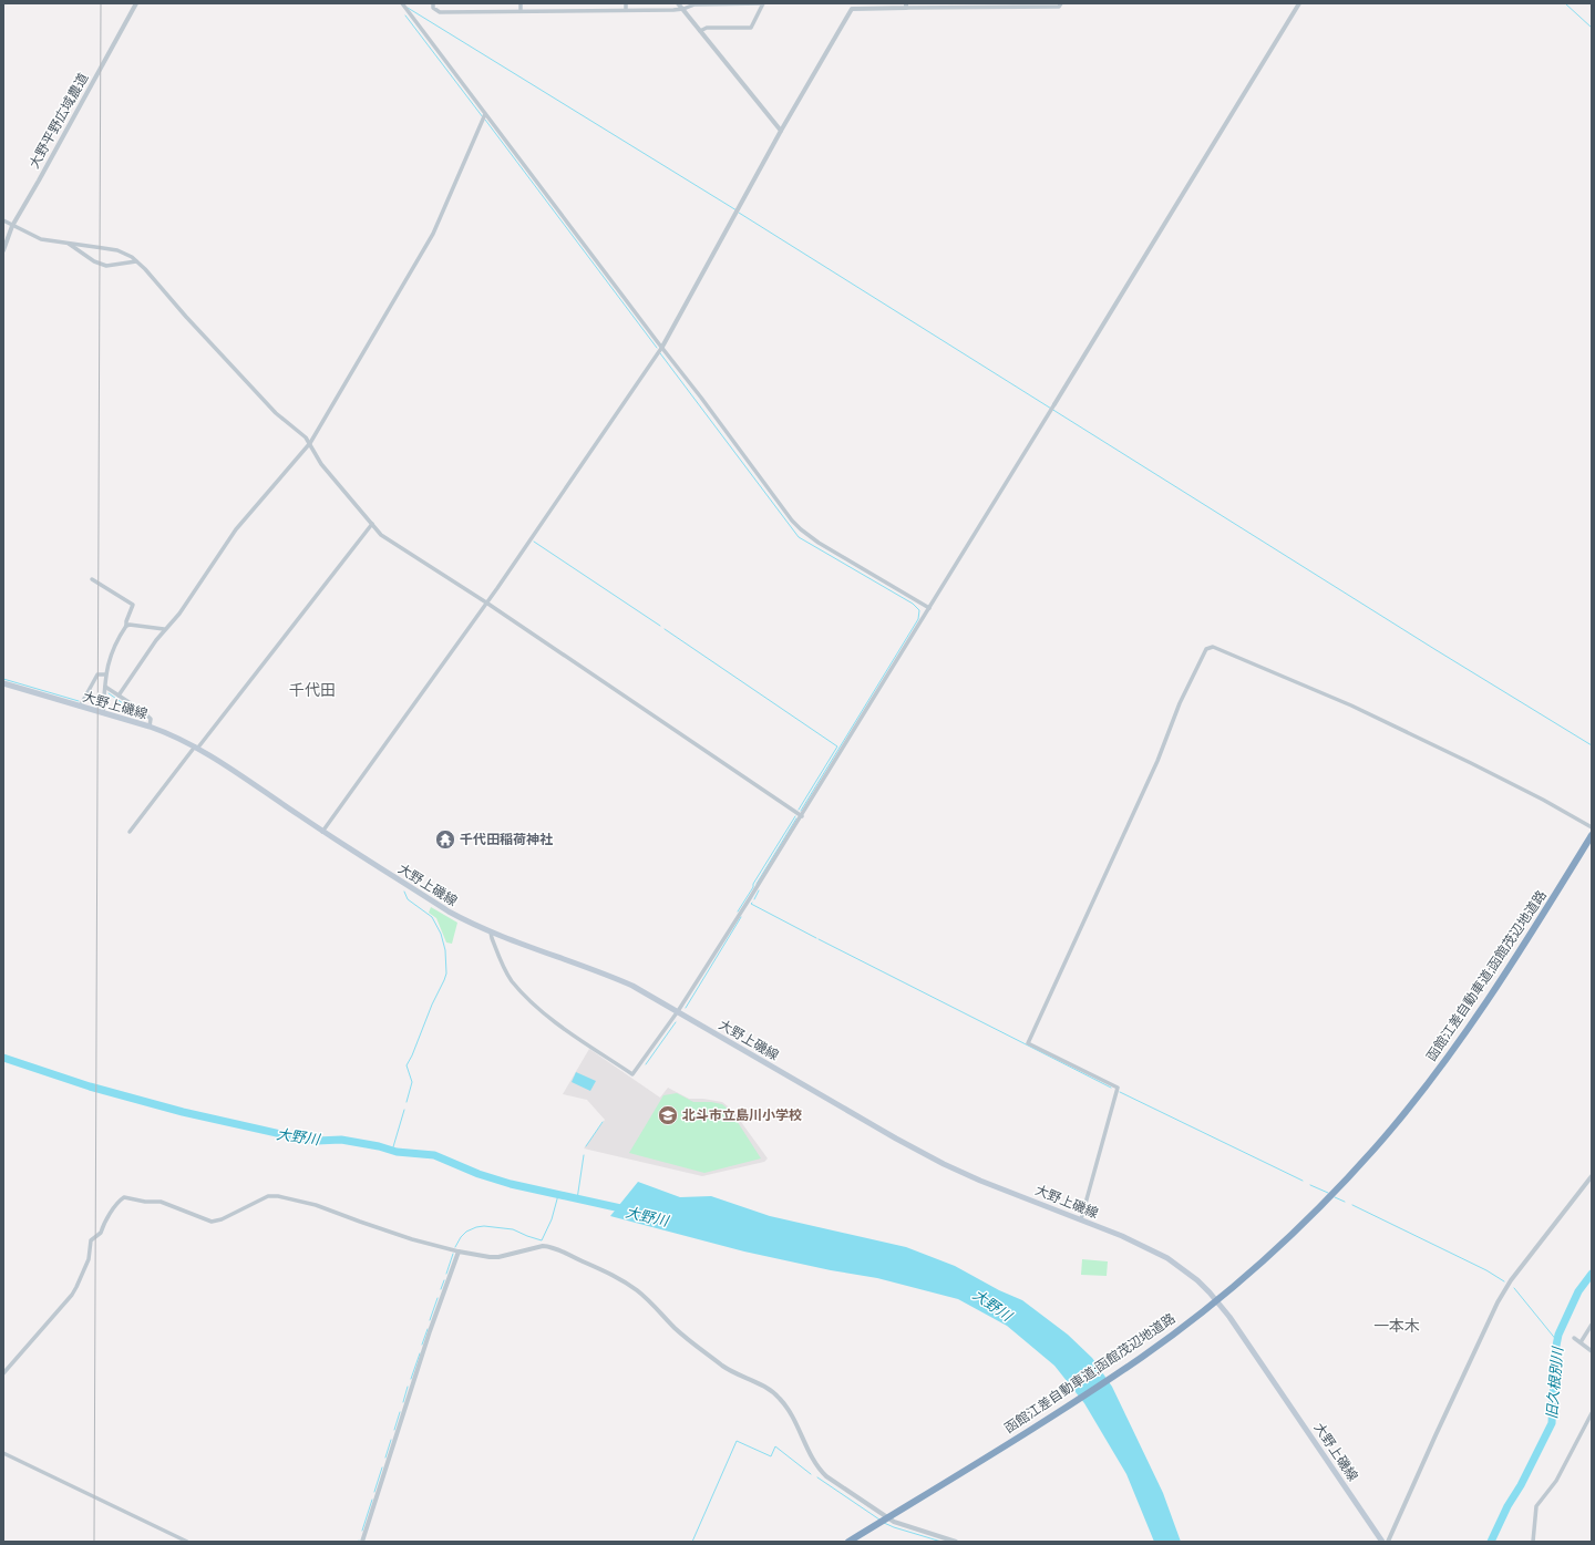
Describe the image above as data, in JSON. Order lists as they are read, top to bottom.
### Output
{
  "streets": {
    "highway": ["函館江差自動車道;函館茂辺地道路"],
    "main road": ["大野上磯線"],
    "street": ["大野平野広域農道"]
  },
  "districts": ["千代田", "一本木"],
  "water": ["大野川", "旧久根別川"],
  "places": {
    "temple": ["千代田稲荷神社"],
    "school or university": ["北斗市立島川小学校"]
  }
}
